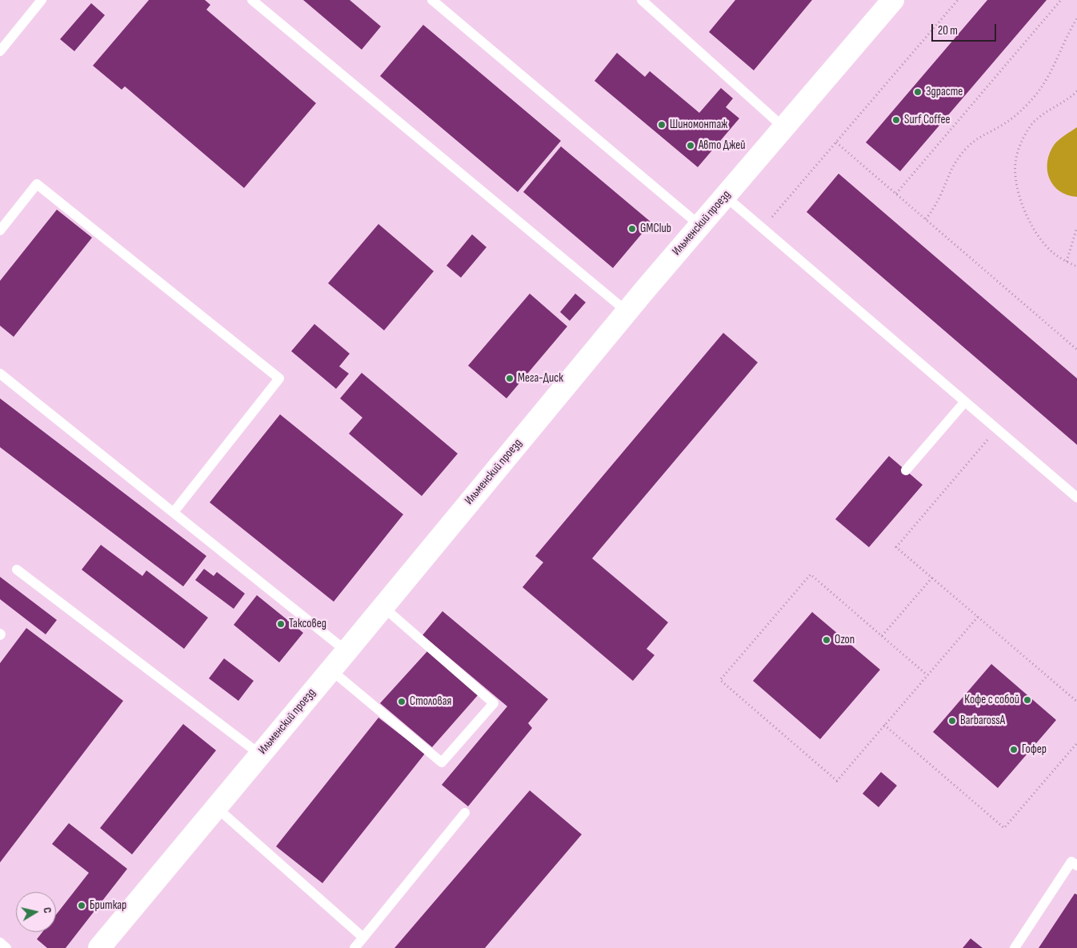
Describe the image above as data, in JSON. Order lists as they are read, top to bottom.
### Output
{
  "streets": {
    "street": ["Ильменский проезд"]
  },
  "places": [
    "Здрасте",
    "Surf Coffee",
    "Шиномонтаж",
    "Авто Джей",
    "GMClub",
    "Мега-Диск",
    "Таксовед",
    "Ozon",
    "Кофе с собой",
    "Столовая",
    "BarbarossA",
    "Гофер",
    "Бриткар"
  ],
  "scale_bar": "20 m",
  "north": "right"
}
